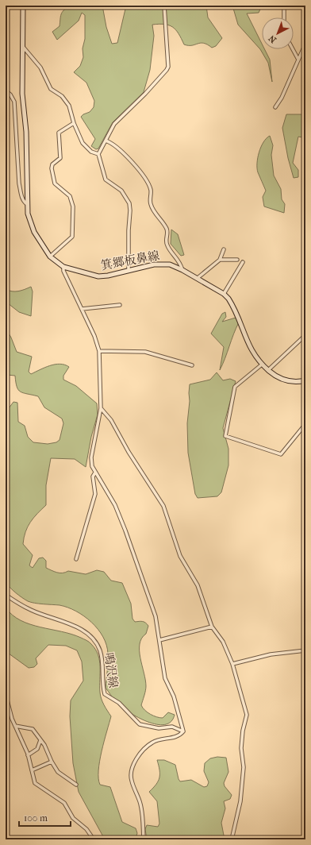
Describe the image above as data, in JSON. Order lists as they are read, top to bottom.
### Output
{
  "streets": {
    "main road": ["箕郷板鼻線"],
    "street": ["鳴沢線"]
  },
  "scale_bar": "100 m",
  "north": "bottom left"
}
